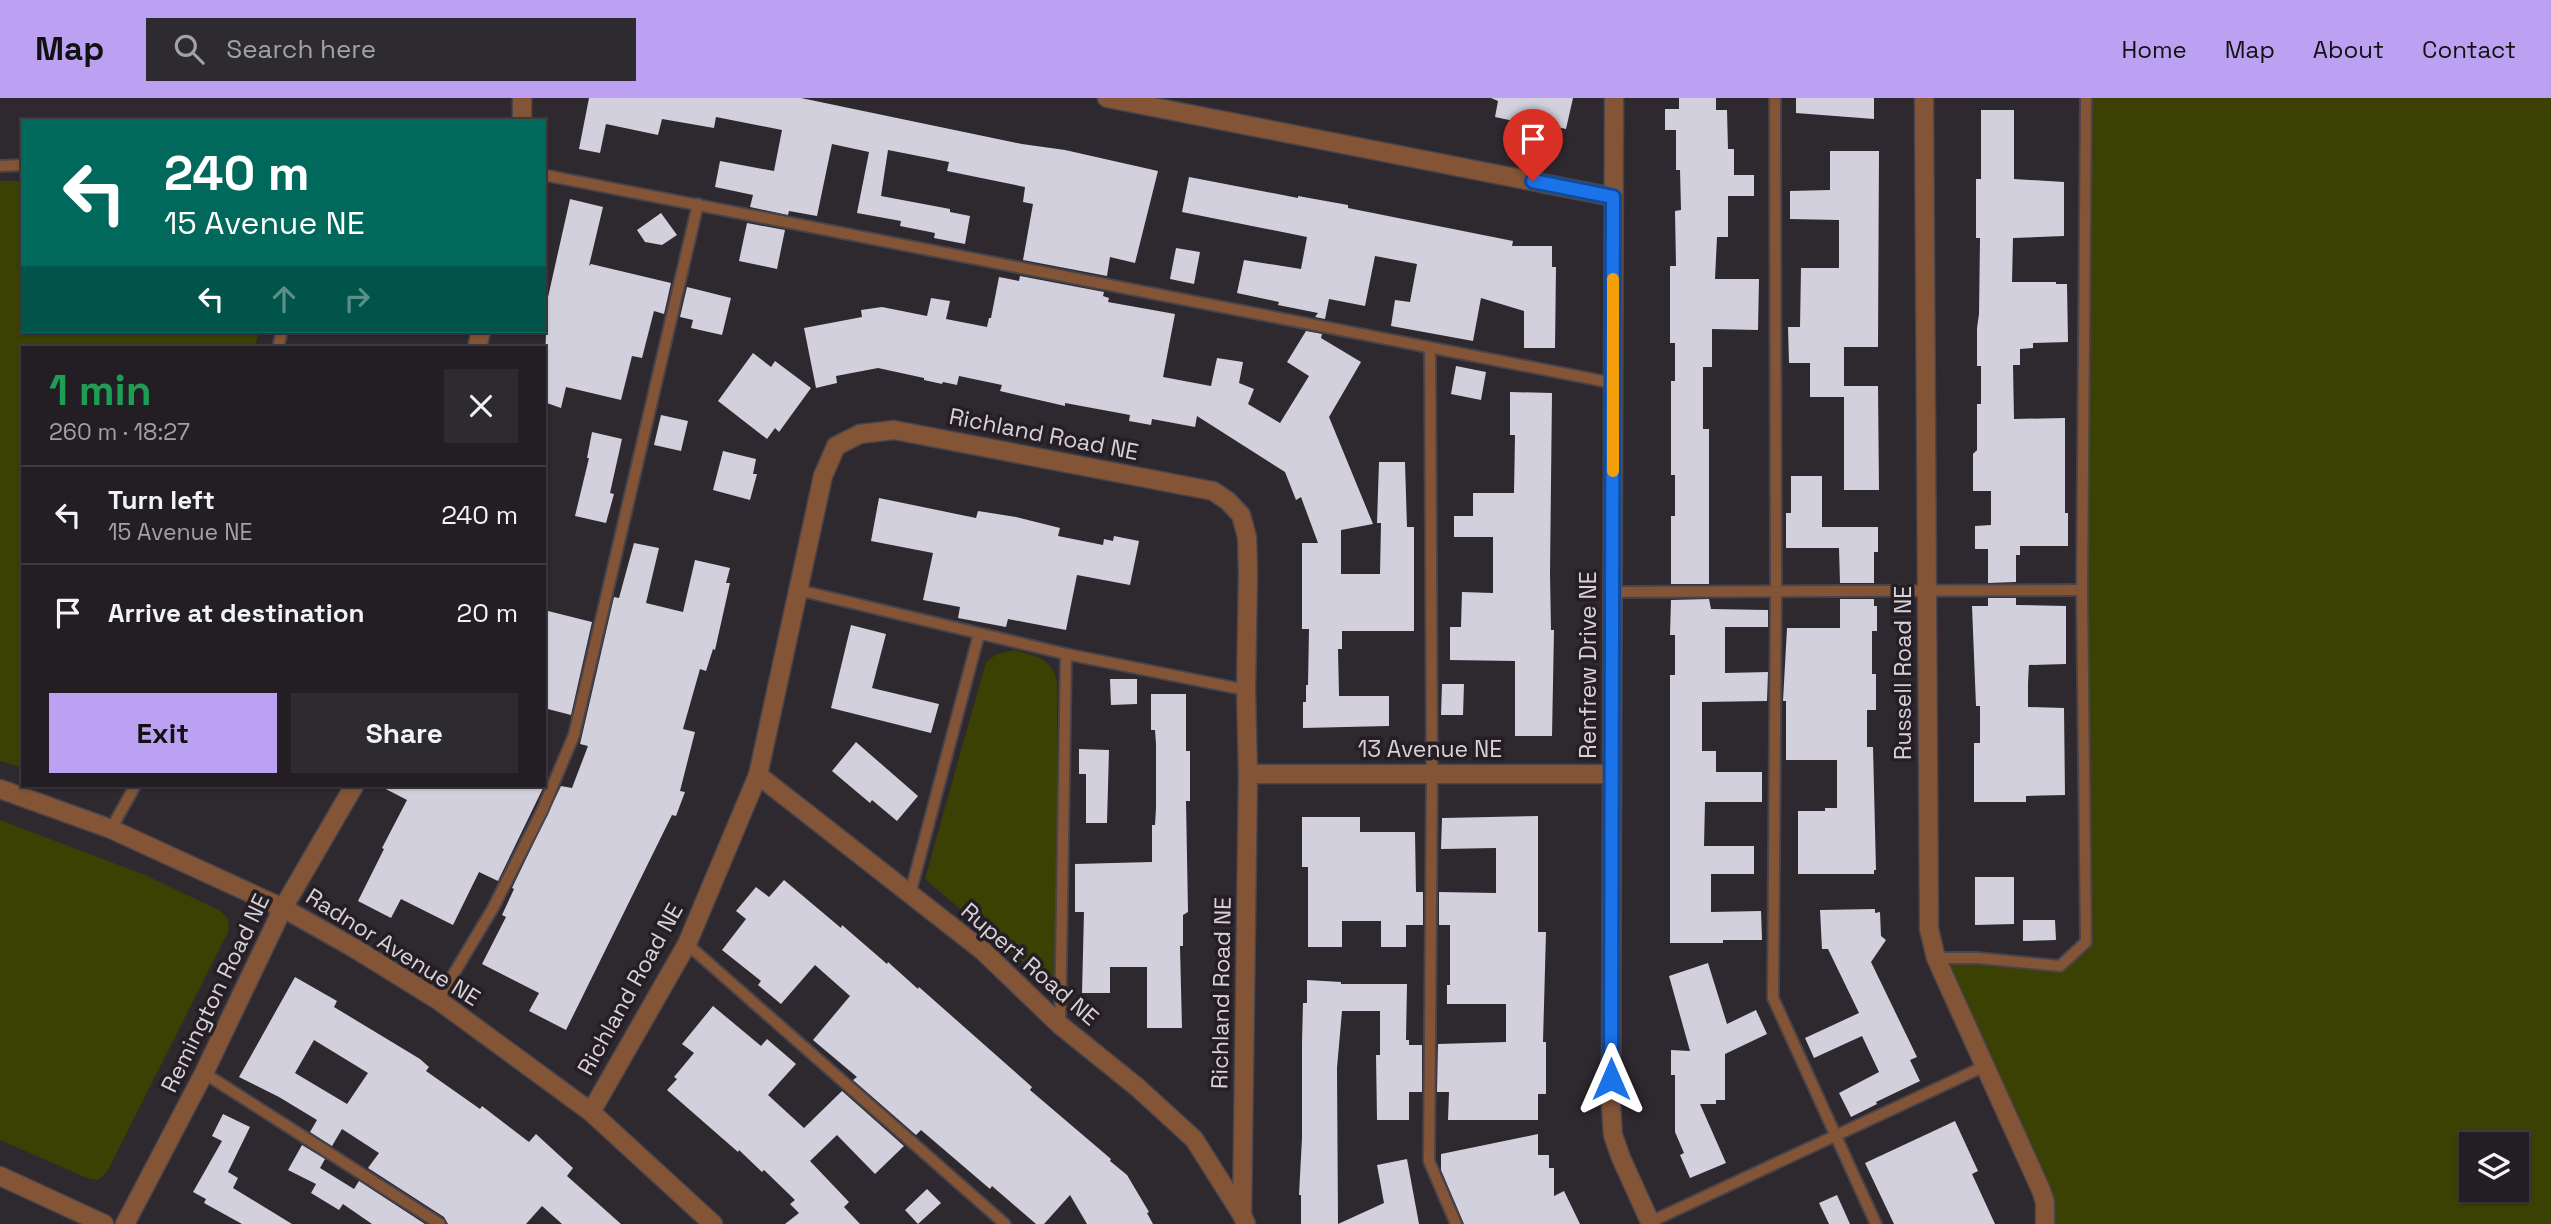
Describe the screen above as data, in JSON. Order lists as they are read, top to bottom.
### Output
{
  "streets": {
    "street": [
      "Richland Road NE",
      "Renfrew Drive NE",
      "Russell Road NE",
      "13 Avenue NE",
      "Radnor Avenue NE",
      "Rupert Road NE",
      "Remington Road NE"
    ]
  },
  "crossings": [
    ["Richland Road NE", "13 Avenue NE"],
    ["Richland Road NE", "Radnor Avenue NE"],
    ["Richland Road NE", "Rupert Road NE"],
    ["Renfrew Drive NE", "13 Avenue NE"],
    ["Radnor Avenue NE", "Remington Road NE"]
  ],
  "page": {
    "header": "Map",
    "search": "Search here",
    "nav": [
      "Home",
      "Map",
      "About",
      "Contact"
    ],
    "turn": ["240 m", "15 Avenue NE"],
    "heading": ["1 min", "260 m · 18:27"],
    "list": [
      {
        "name": "Turn left",
        "note": "15 Avenue NE",
        "value": "240 m"
      },
      {
        "name": "Arrive at destination",
        "value": "20 m"
      }
    ],
    "buttons": ["Exit", "Share"]
  }
}
